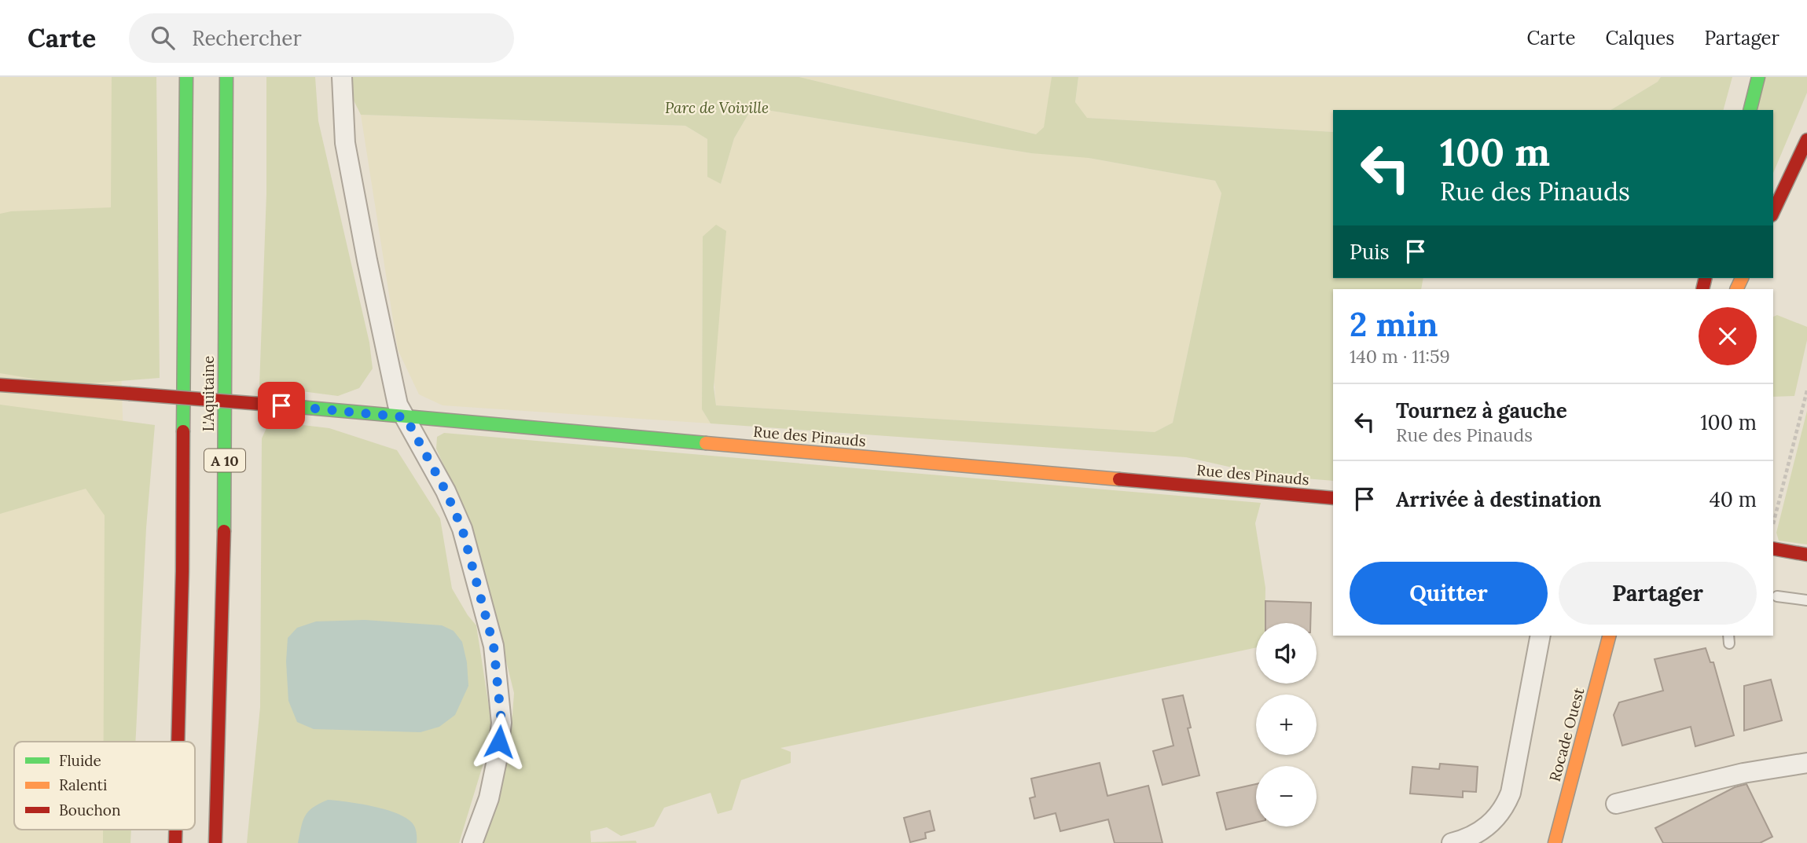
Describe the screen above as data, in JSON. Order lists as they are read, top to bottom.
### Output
{
  "streets": {
    "main road": [
      "L'Aquitaine",
      "Rue des Pinauds",
      "A 10",
      "Rocade Ouest"
    ]
  },
  "parks": ["Parc de Voiville"],
  "legend": ["Fluide", "Ralenti", "Bouchon"],
  "page": {
    "header": "Carte",
    "search": "Rechercher",
    "nav": ["Carte", "Calques", "Partager"],
    "turn": ["100 m", "Rue des Pinauds"],
    "then": "Puis",
    "heading": ["2 min", "140 m · 11:59"],
    "list": [
      {
        "name": "Tournez à gauche",
        "note": "Rue des Pinauds",
        "value": "100 m"
      },
      {
        "name": "Arrivée à destination",
        "value": "40 m"
      }
    ],
    "buttons": ["Quitter", "Partager"],
    "map_buttons": ["+", "−"]
  }
}
